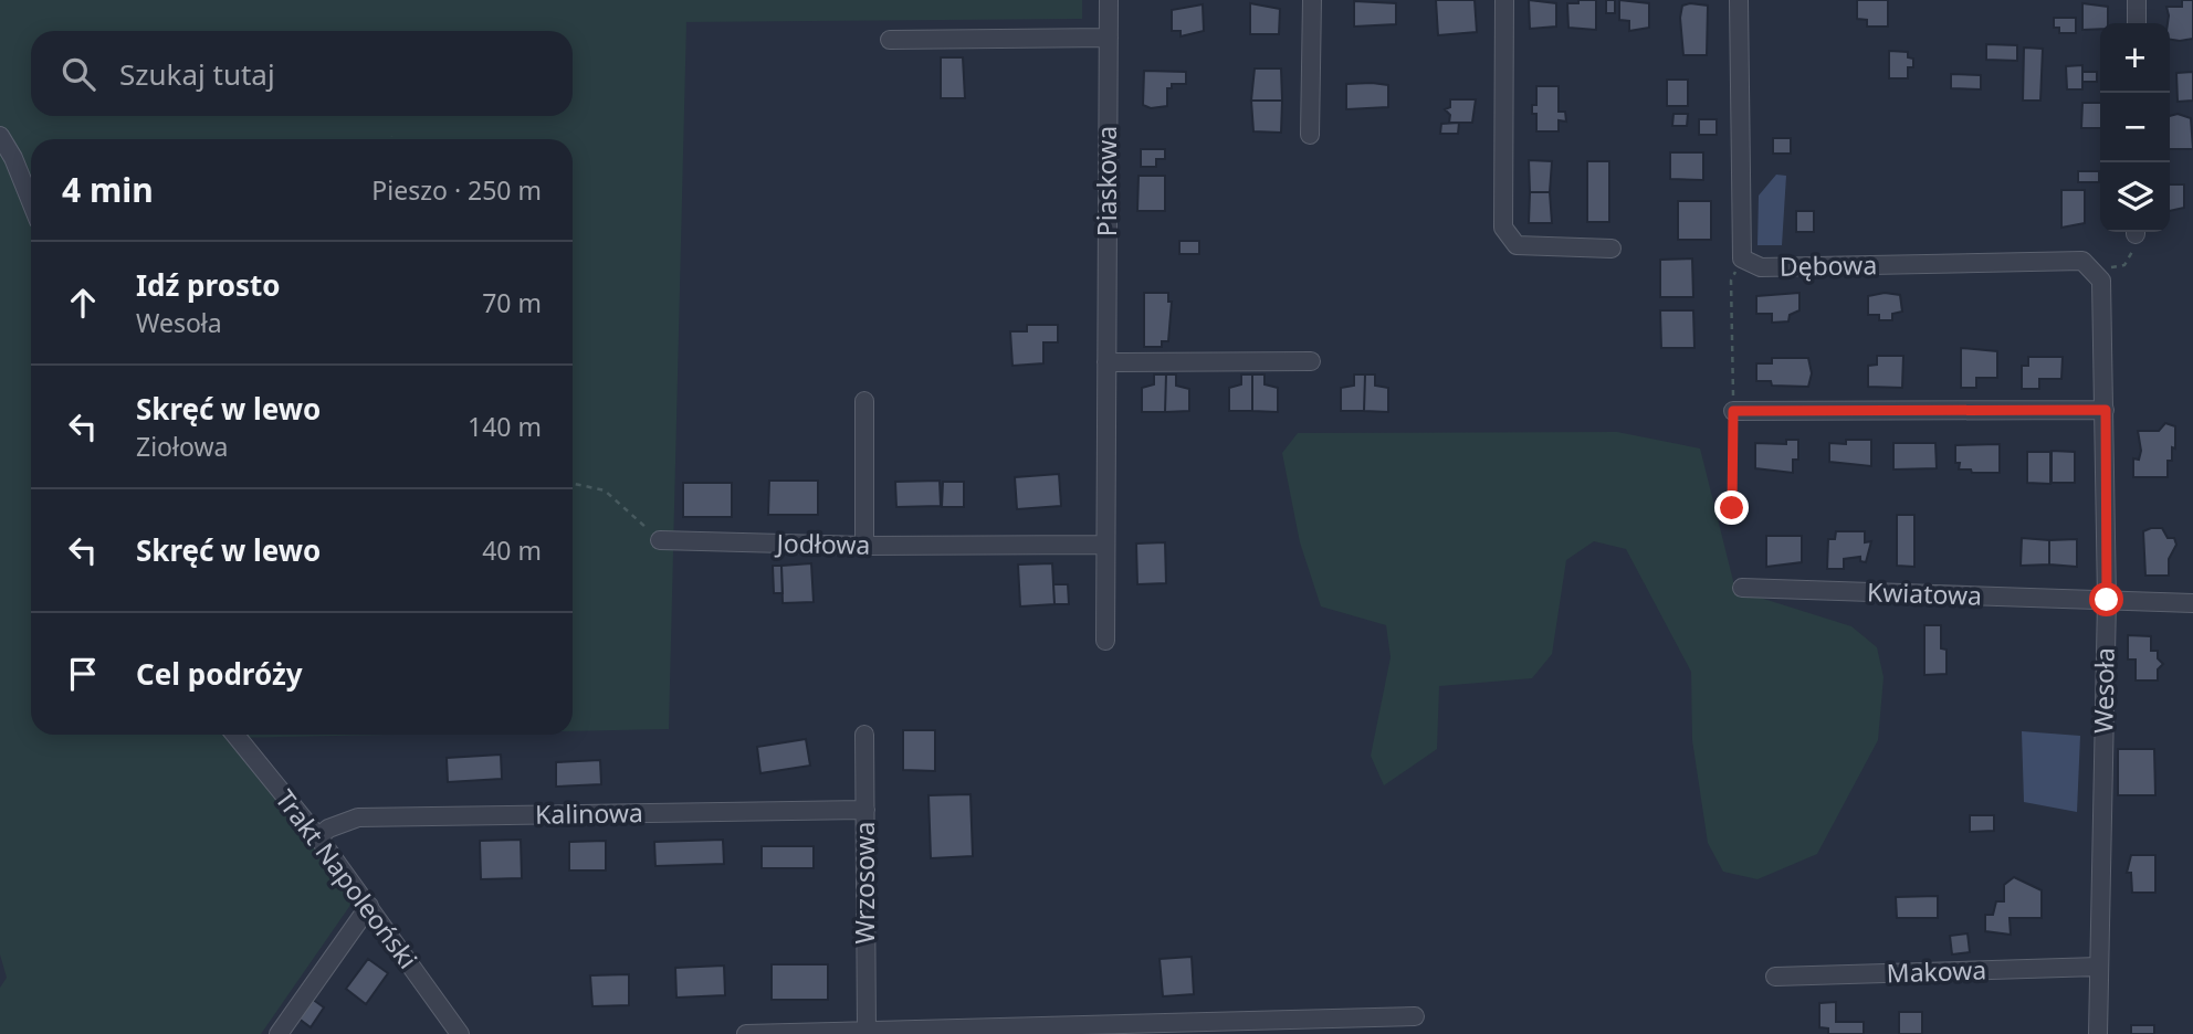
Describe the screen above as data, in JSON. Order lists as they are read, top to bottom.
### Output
{
  "streets": {
    "street": [
      "Piaskowa",
      "Dębowa",
      "Jodłowa",
      "Kwiatowa",
      "Wesoła",
      "Kalinowa",
      "Trakt Napoleoński",
      "Wrzosowa",
      "Makowa"
    ]
  },
  "crossings": [
    ["Piaskowa", "Jodłowa"],
    ["Dębowa", "Wesoła"],
    ["Kwiatowa", "Wesoła"],
    ["Wesoła", "Makowa"],
    ["Kalinowa", "Trakt Napoleoński"],
    ["Kalinowa", "Wrzosowa"]
  ],
  "page": {
    "map_buttons": ["+", "−"],
    "search": "Szukaj tutaj",
    "heading": ["4 min", "Pieszo · 250 m"],
    "list": [
      ["Idź prosto", "Wesoła", "70 m"],
      ["Skręć w lewo", "Ziołowa", "140 m"],
      ["Skręć w lewo", "40 m"],
      "Cel podróży"
    ]
  }
}
